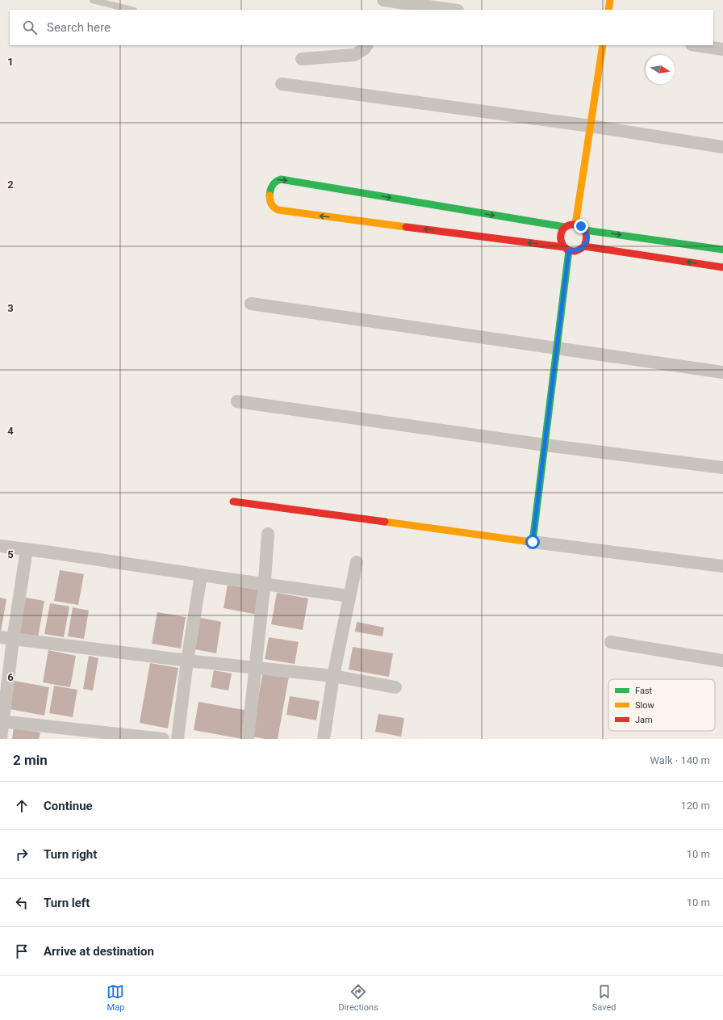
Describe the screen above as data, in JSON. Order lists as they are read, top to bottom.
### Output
{
  "legend": ["Fast", "Slow", "Jam"],
  "north": "right",
  "page": {
    "search": "Search here",
    "heading": ["2 min", "Walk · 140 m"],
    "list": [
      ["Continue", "120 m"],
      ["Turn right", "10 m"],
      ["Turn left", "10 m"],
      "Arrive at destination"
    ],
    "nav": ["Map", "Directions", "Saved"]
  },
  "grid": {
    "rows": [
      "1",
      "2",
      "3",
      "4",
      "5",
      "6"
    ]
  }
}
